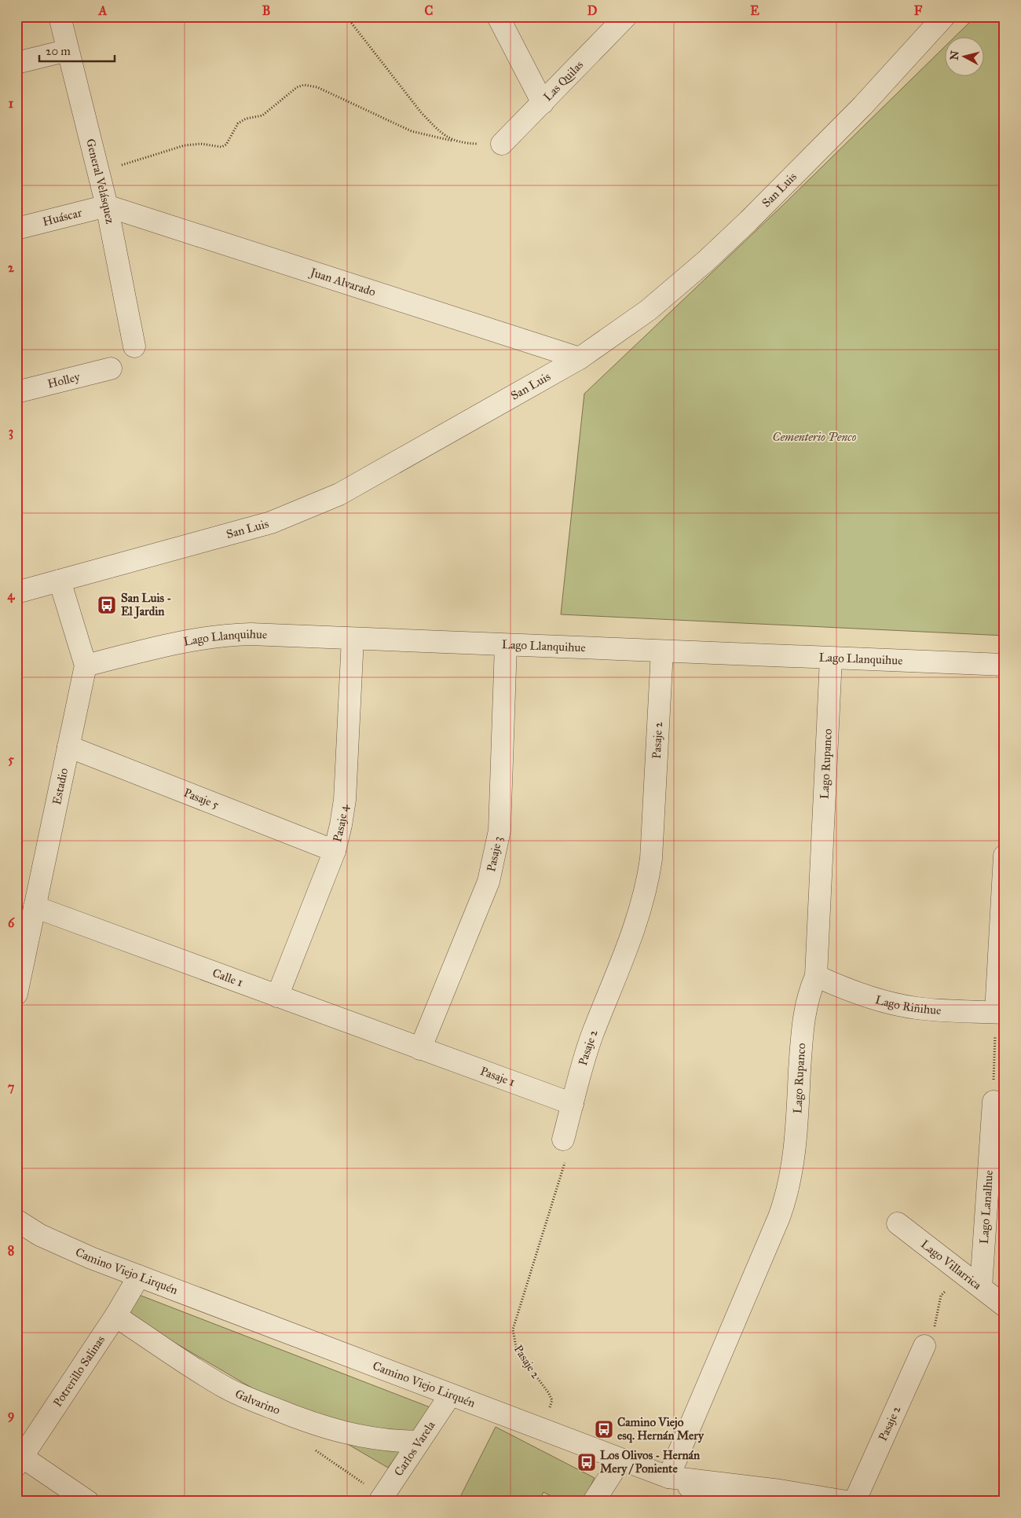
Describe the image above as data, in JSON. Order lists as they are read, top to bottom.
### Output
{
  "streets": {
    "street": [
      "Las Quilas",
      "General Velásquez",
      "San Luis",
      "Huáscar",
      "Juan Alvarado",
      "Holley",
      "Lago Llanquihue",
      "Pasaje 2",
      "Lago Rupanco",
      "Estadio",
      "Pasaje 5",
      "Pasaje 4",
      "Pasaje 3",
      "Calle 1",
      "Lago Riñihue",
      "Pasaje 1",
      "Lago Lanalhue",
      "Lago Villarrica",
      "Camino Viejo Lirquén",
      "Potrerillo Salinas",
      "Galvarino",
      "Carlos Varela"
    ]
  },
  "crossings": [
    ["General Velásquez", "Huáscar"],
    ["General Velásquez", "Juan Alvarado"],
    ["San Luis", "Juan Alvarado"],
    ["San Luis", "Estadio"],
    ["Huáscar", "Juan Alvarado"],
    ["Lago Llanquihue", "Pasaje 2"],
    ["Lago Llanquihue", "Lago Rupanco"],
    ["Lago Llanquihue", "Estadio"],
    ["Lago Llanquihue", "Pasaje 4"],
    ["Lago Llanquihue", "Pasaje 3"],
    ["Pasaje 2", "Pasaje 1"],
    ["Pasaje 2", "Camino Viejo Lirquén"],
    ["Lago Rupanco", "Lago Riñihue"],
    ["Lago Rupanco", "Camino Viejo Lirquén"],
    ["Estadio", "Pasaje 5"],
    ["Estadio", "Calle 1"],
    ["Pasaje 5", "Pasaje 4"],
    ["Pasaje 4", "Calle 1"],
    ["Pasaje 3", "Calle 1"],
    ["Pasaje 3", "Pasaje 1"],
    ["Calle 1", "Pasaje 1"],
    ["Lago Lanalhue", "Lago Villarrica"],
    ["Camino Viejo Lirquén", "Potrerillo Salinas"],
    ["Camino Viejo Lirquén", "Carlos Varela"],
    ["Potrerillo Salinas", "Galvarino"],
    ["Galvarino", "Carlos Varela"]
  ],
  "parks": ["Cementerio Penco"],
  "places": {
    "bus stop": ["San Luis - El Jardin", "Camino Viejo esq. Hernán Mery", "Los Olivos - Hernán Mery / Poniente"]
  },
  "scale_bar": "20 m",
  "north": "left",
  "grid": {
    "columns": [
      "A",
      "B",
      "C",
      "D",
      "E",
      "F"
    ],
    "rows": [
      "1",
      "2",
      "3",
      "4",
      "5",
      "6",
      "7",
      "8",
      "9"
    ]
  }
}
